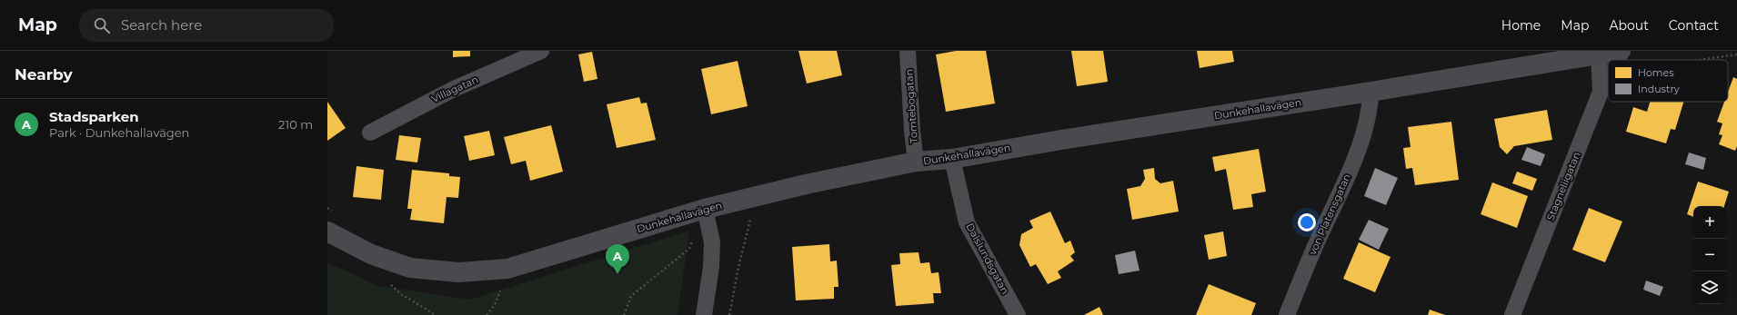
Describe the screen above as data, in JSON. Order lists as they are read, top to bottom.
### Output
{
  "streets": {
    "street": [
      "Villagatan",
      "Tomtebogatan",
      "Dunkehallavägen",
      "Stagneliigatan",
      "von Platensgatan",
      "Dalslundsgatan"
    ]
  },
  "crossings": [
    ["Tomtebogatan", "Dunkehallavägen"],
    ["Dunkehallavägen", "Stagneliigatan"],
    ["Dunkehallavägen", "von Platensgatan"],
    ["Dunkehallavägen", "Dalslundsgatan"]
  ],
  "legend": ["Homes", "Industry"],
  "page": {
    "header": "Map",
    "search": "Search here",
    "nav": [
      "Home",
      "Map",
      "About",
      "Contact"
    ],
    "heading": "Nearby",
    "list": [
      {
        "mark": "A",
        "name": "Stadsparken",
        "note": "Park · Dunkehallavägen",
        "value": "210 m"
      }
    ],
    "map_buttons": ["+", "−"],
    "pins": "A"
  }
}
